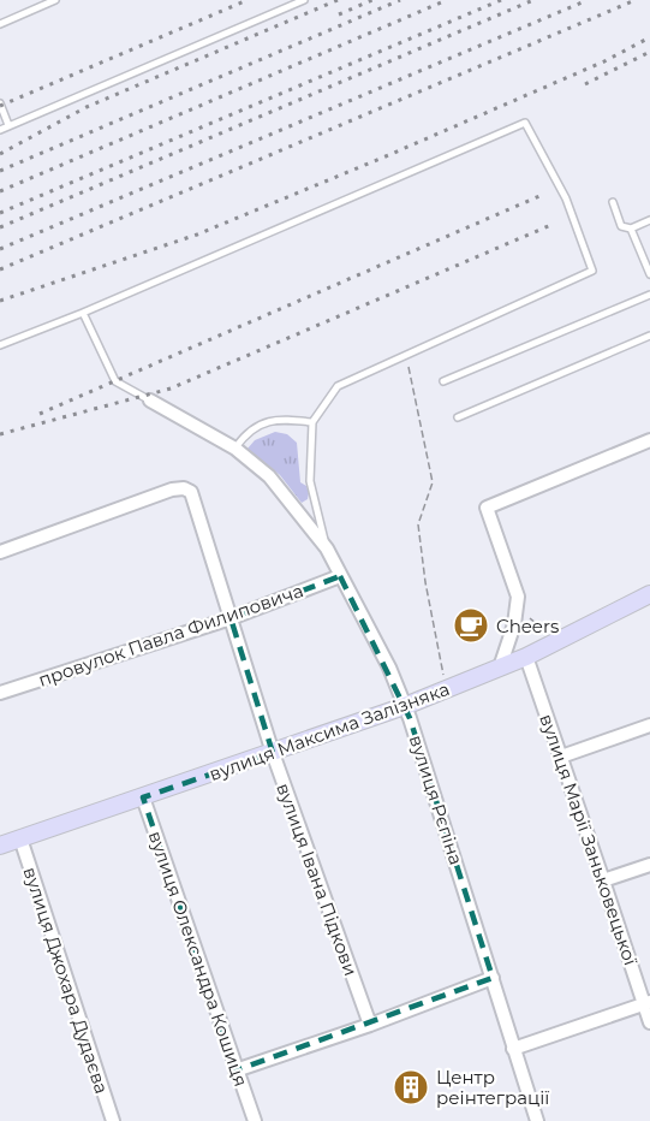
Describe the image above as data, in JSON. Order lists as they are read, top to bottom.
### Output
{
  "streets": {
    "main road": ["вулиця Максима Залізняка"],
    "street": [
      "провулок Павла Филиповича",
      "вулиця Рєпіна",
      "вулиця Марії Заньковецької",
      "вулиця Івана Підкови",
      "вулиця Олександра Кошиця",
      "вулиця Джохара Дудаєва"
    ]
  },
  "crossings": [
    ["провулок Павла Филиповича", "вулиця Рєпіна"],
    ["провулок Павла Филиповича", "вулиця Івана Підкови"],
    ["вулиця Максима Залізняка", "вулиця Рєпіна"],
    ["вулиця Максима Залізняка", "вулиця Марії Заньковецької"],
    ["вулиця Максима Залізняка", "вулиця Івана Підкови"],
    ["вулиця Максима Залізняка", "вулиця Олександра Кошиця"],
    ["вулиця Максима Залізняка", "вулиця Джохара Дудаєва"]
  ],
  "places": {
    "cafe": ["Cheers"],
    "building": ["Центр реінтеграції"]
  }
}
